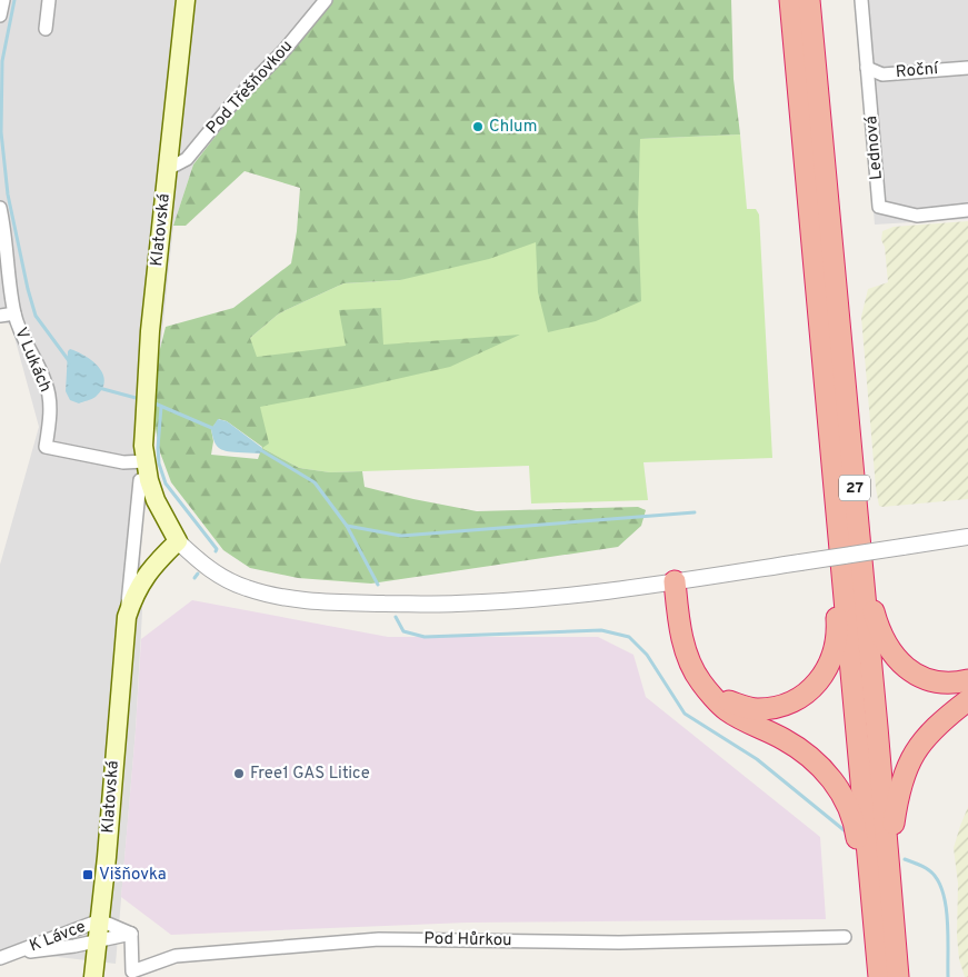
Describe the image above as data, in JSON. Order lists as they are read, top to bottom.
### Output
{
  "streets": {
    "highway": ["27"],
    "main road": ["Klatovská"],
    "street": [
      "Roční",
      "Pod Třešňovkou",
      "Lednová",
      "V Lukách",
      "K Lávce",
      "Pod Hůrkou"
    ]
  },
  "crossings": [
    ["Roční", "Lednová"],
    ["Pod Třešňovkou", "Klatovská"],
    ["Klatovská", "V Lukách"],
    ["Klatovská", "K Lávce"]
  ],
  "places": {
    "other": ["Chlum", "Free1 GAS Litice"],
    "transit": ["Višňovka"]
  }
}
